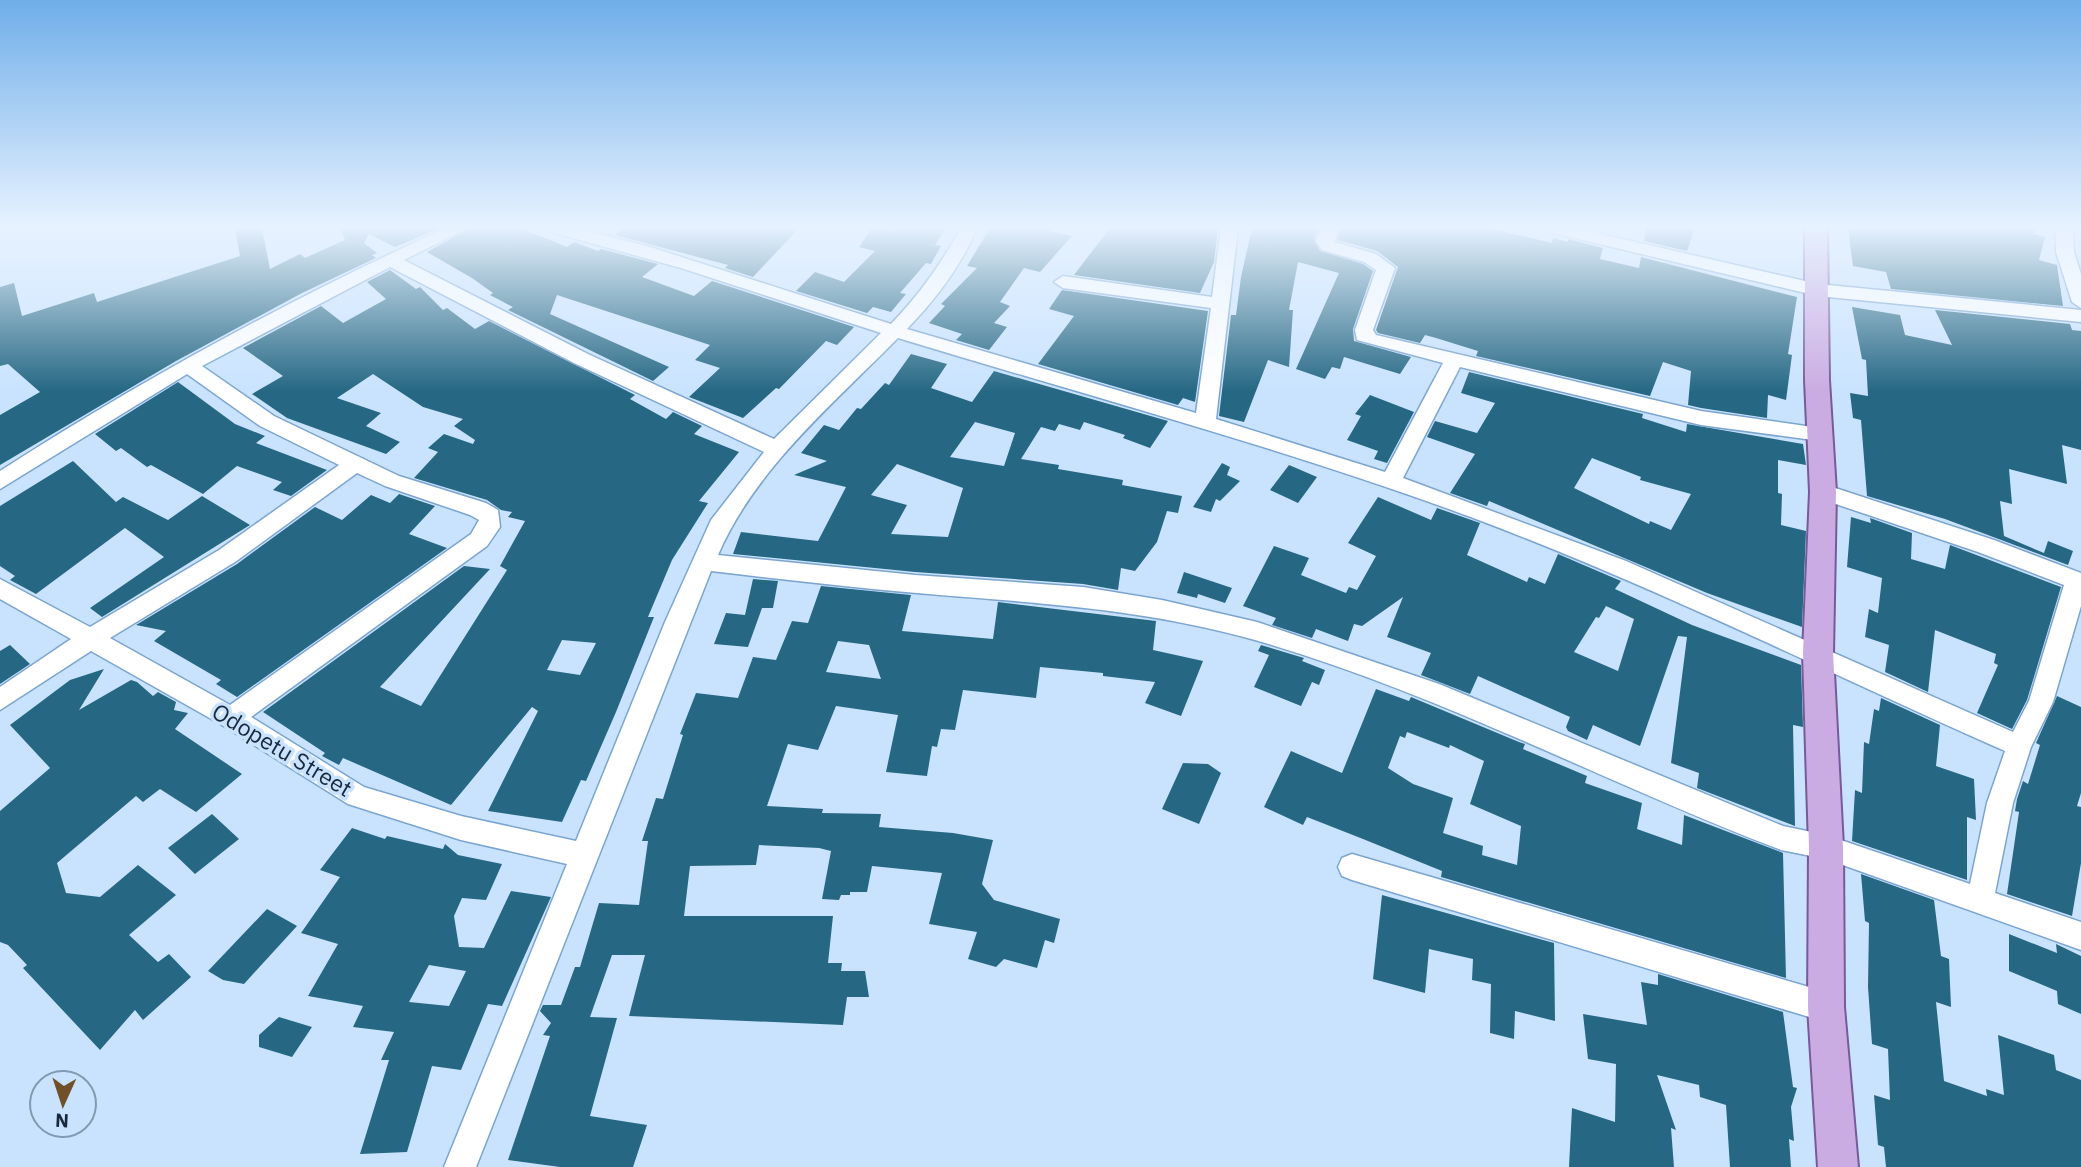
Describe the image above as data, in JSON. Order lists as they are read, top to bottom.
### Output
{
  "streets": {
    "street": ["Odopetu Street"]
  },
  "north": "bottom"
}
